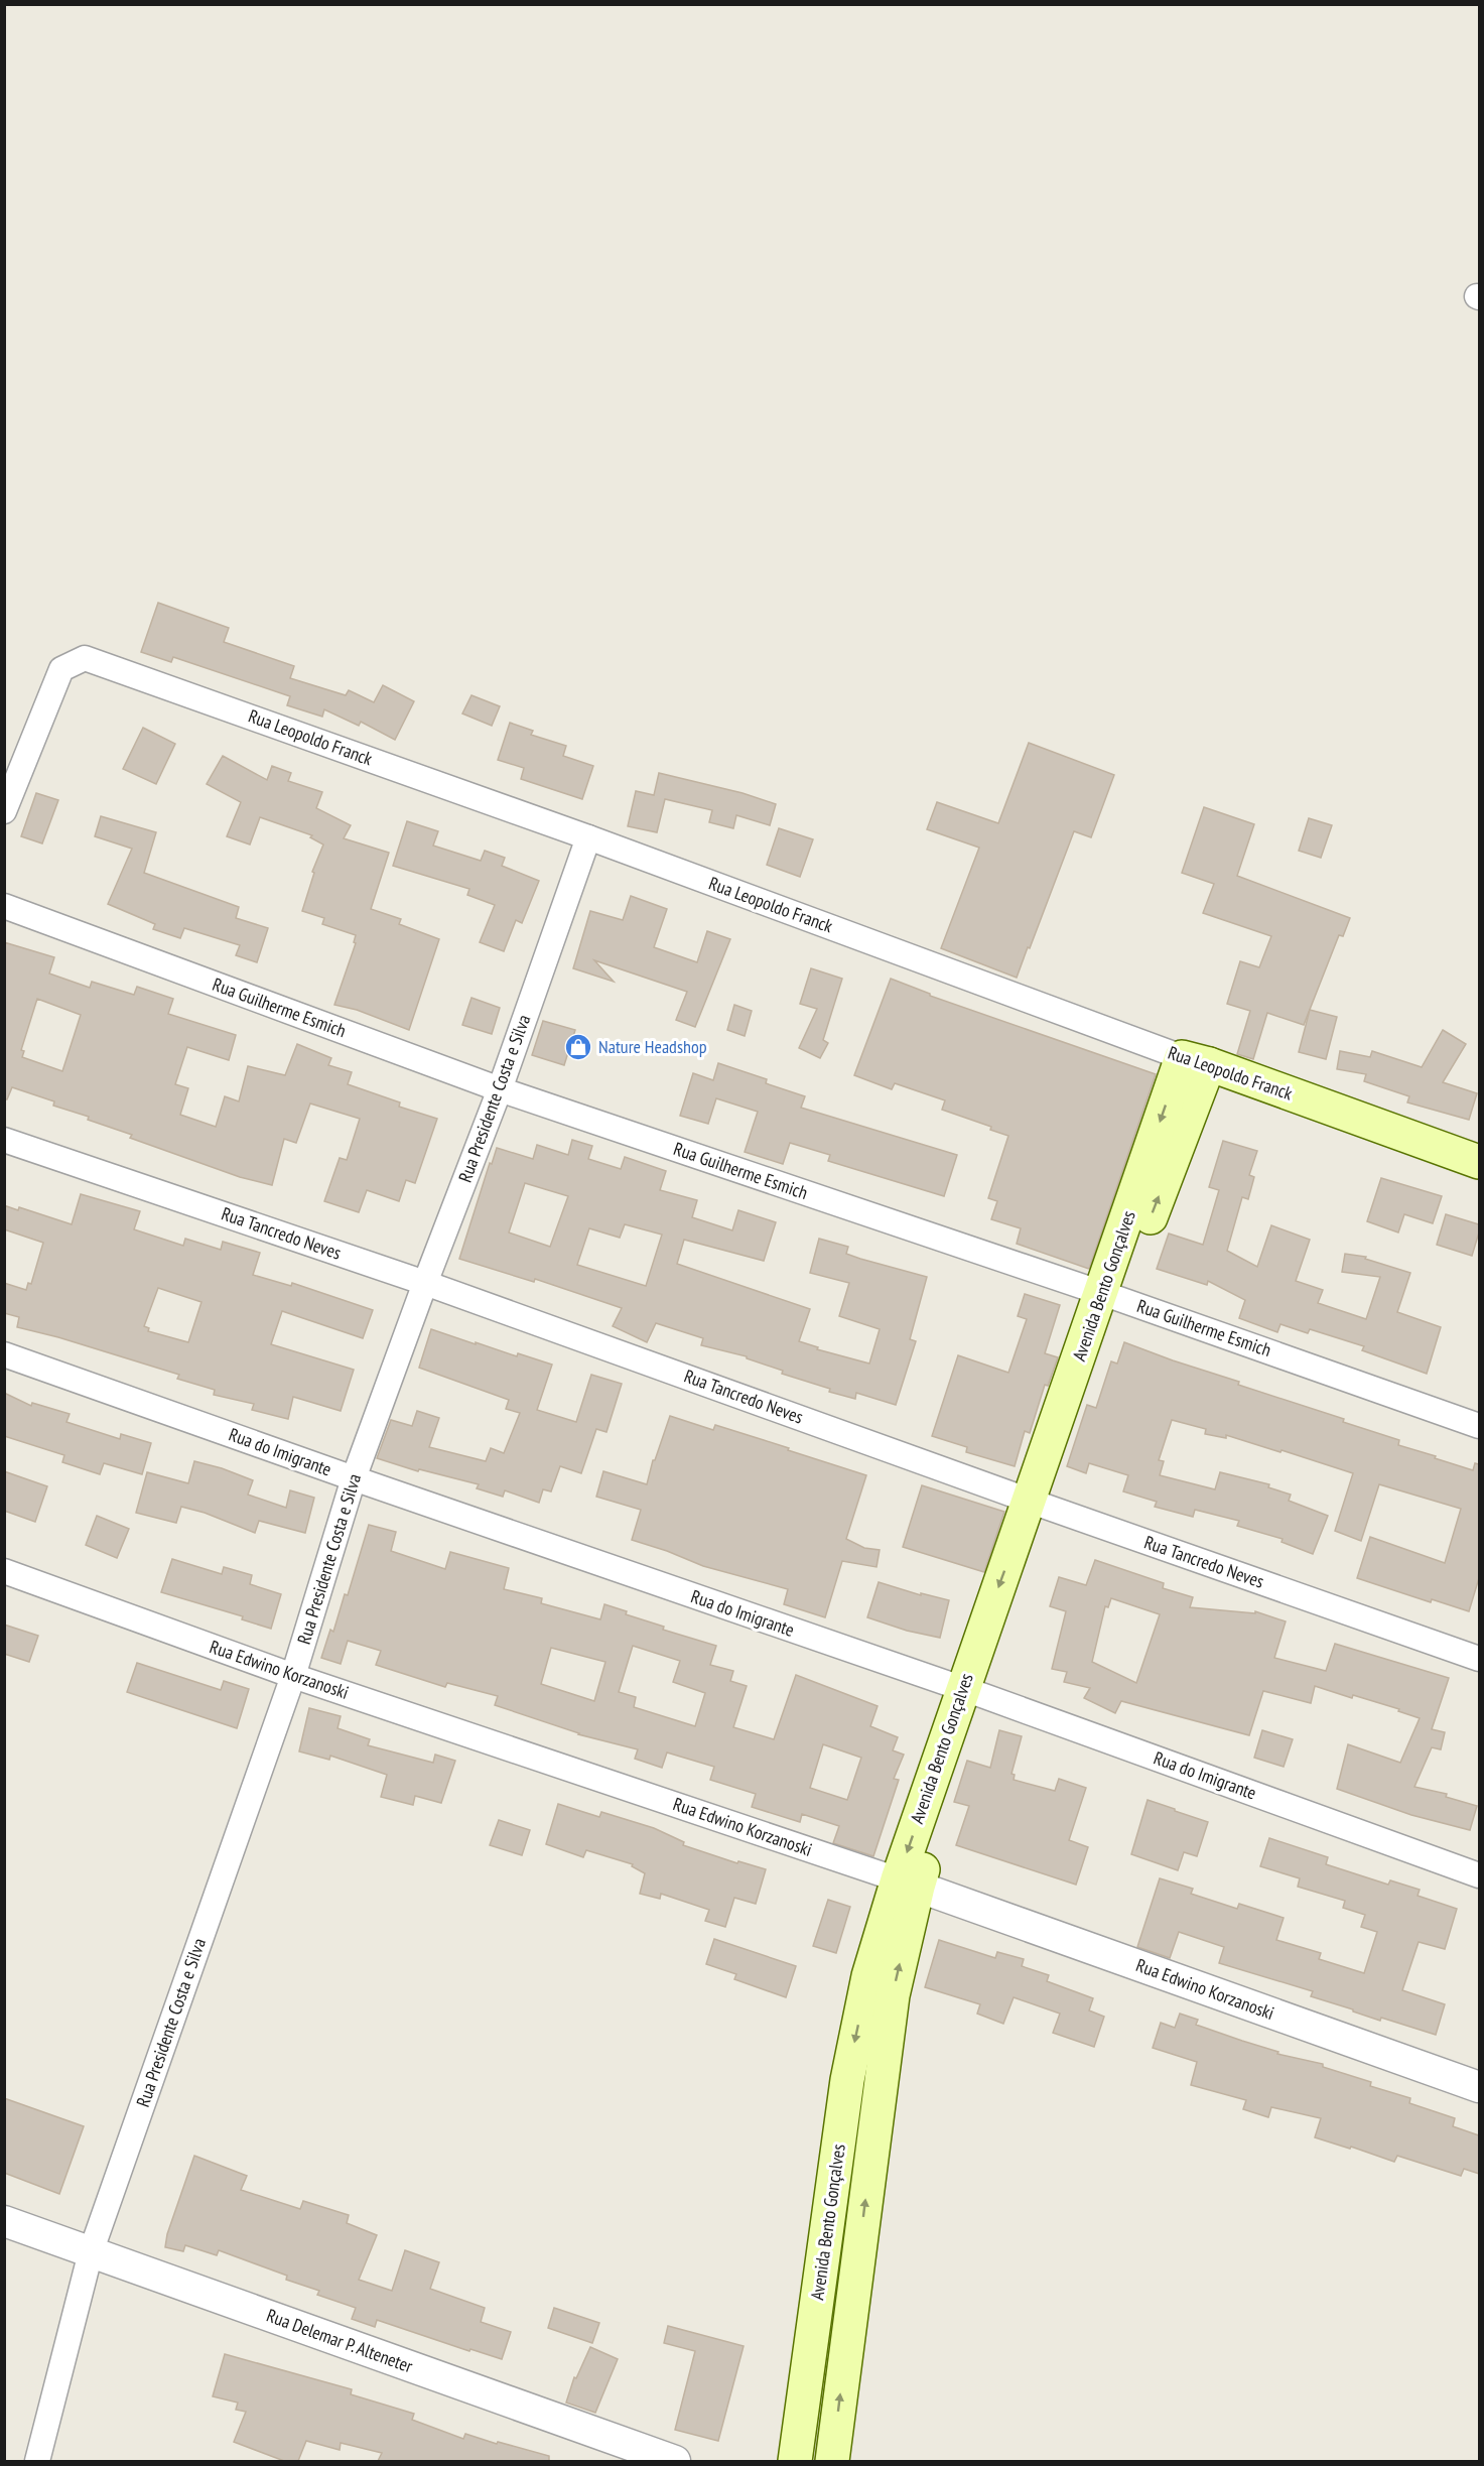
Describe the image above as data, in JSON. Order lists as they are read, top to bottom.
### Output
{
  "streets": {
    "main road": ["Rua Leopoldo Franck", "Avenida Bento Gonçalves"],
    "street": [
      "Rua Guilherme Esmich",
      "Rua Presidente Costa e Silva",
      "Rua Tancredo Neves",
      "Rua do Imigrante",
      "Rua Edwino Korzanoski",
      "Rua Delemar P. Alteneter"
    ]
  },
  "crossings": [
    ["Rua Leopoldo Franck", "Rua Presidente Costa e Silva"],
    ["Rua Leopoldo Franck", "Avenida Bento Gonçalves"],
    ["Rua Guilherme Esmich", "Rua Presidente Costa e Silva"],
    ["Rua Guilherme Esmich", "Avenida Bento Gonçalves"],
    ["Rua Presidente Costa e Silva", "Rua Tancredo Neves"],
    ["Rua Presidente Costa e Silva", "Rua do Imigrante"],
    ["Rua Presidente Costa e Silva", "Rua Edwino Korzanoski"],
    ["Rua Presidente Costa e Silva", "Rua Delemar P. Alteneter"],
    ["Rua Tancredo Neves", "Avenida Bento Gonçalves"],
    ["Avenida Bento Gonçalves", "Rua do Imigrante"],
    ["Avenida Bento Gonçalves", "Rua Edwino Korzanoski"]
  ],
  "places": {
    "shop": ["Nature Headshop"]
  }
}
